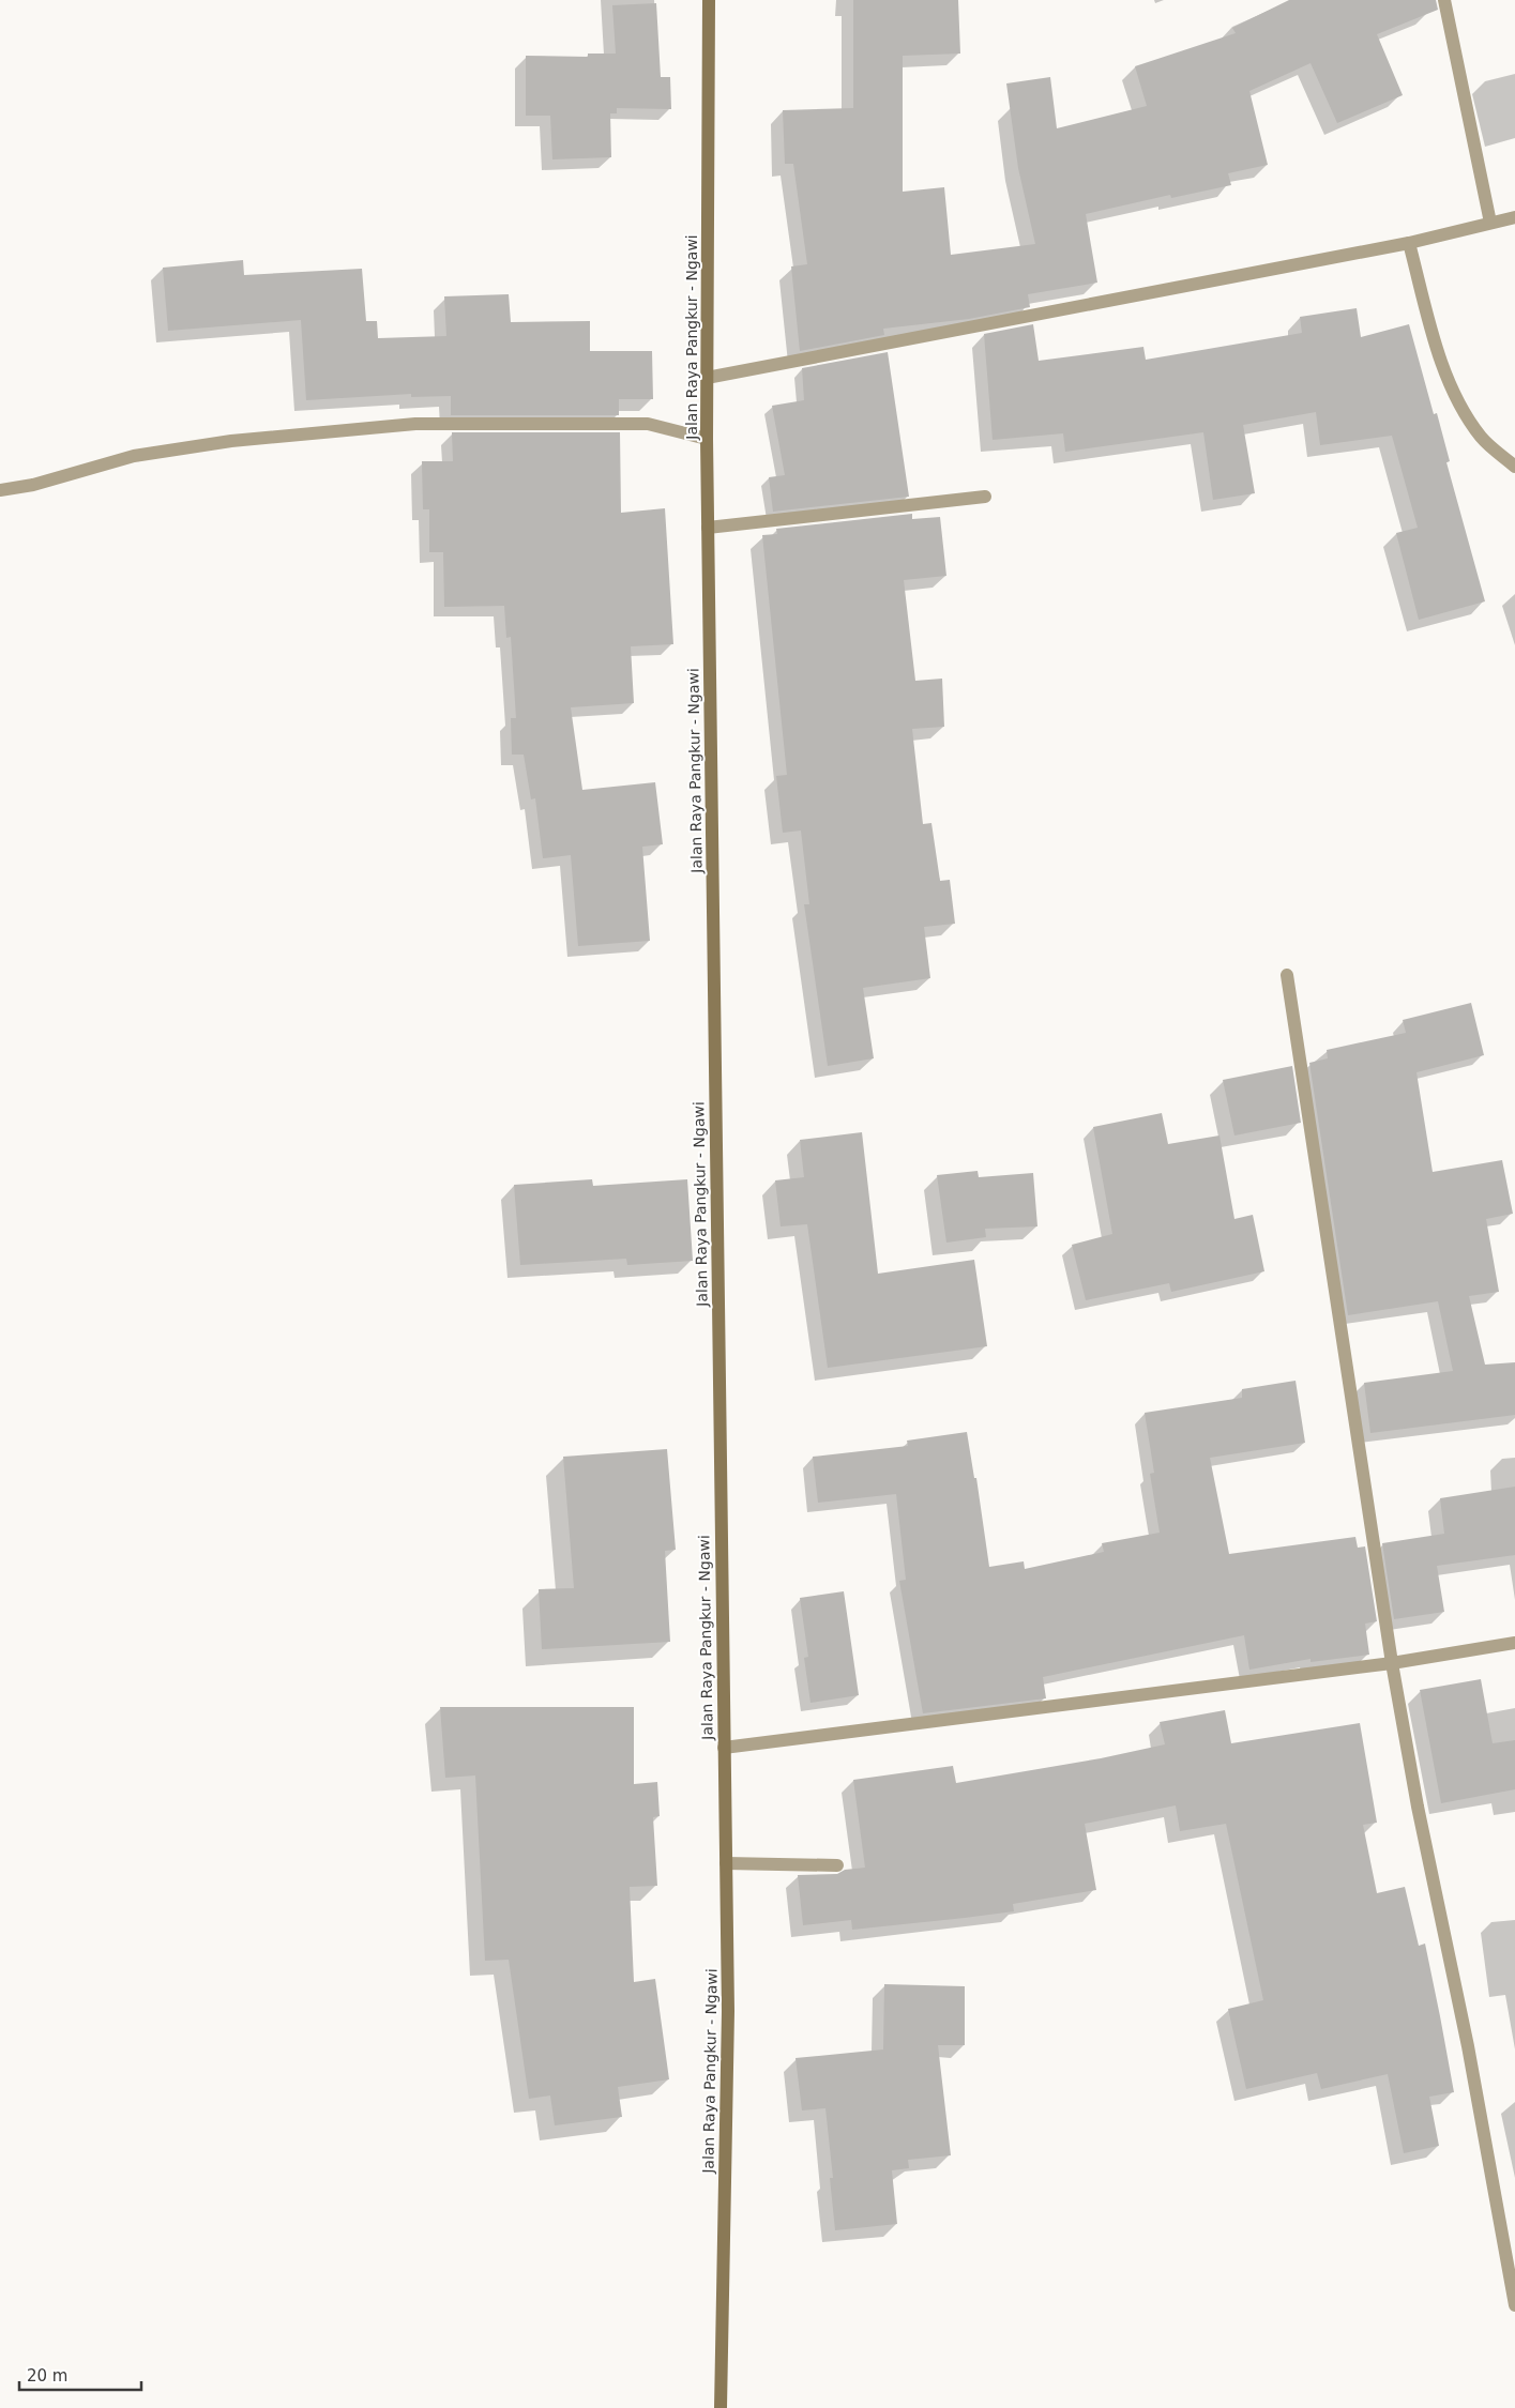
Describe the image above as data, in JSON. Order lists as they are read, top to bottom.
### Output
{
  "streets": {
    "main road": ["Jalan Raya Pangkur - Ngawi"]
  },
  "scale_bar": "20 m"
}
